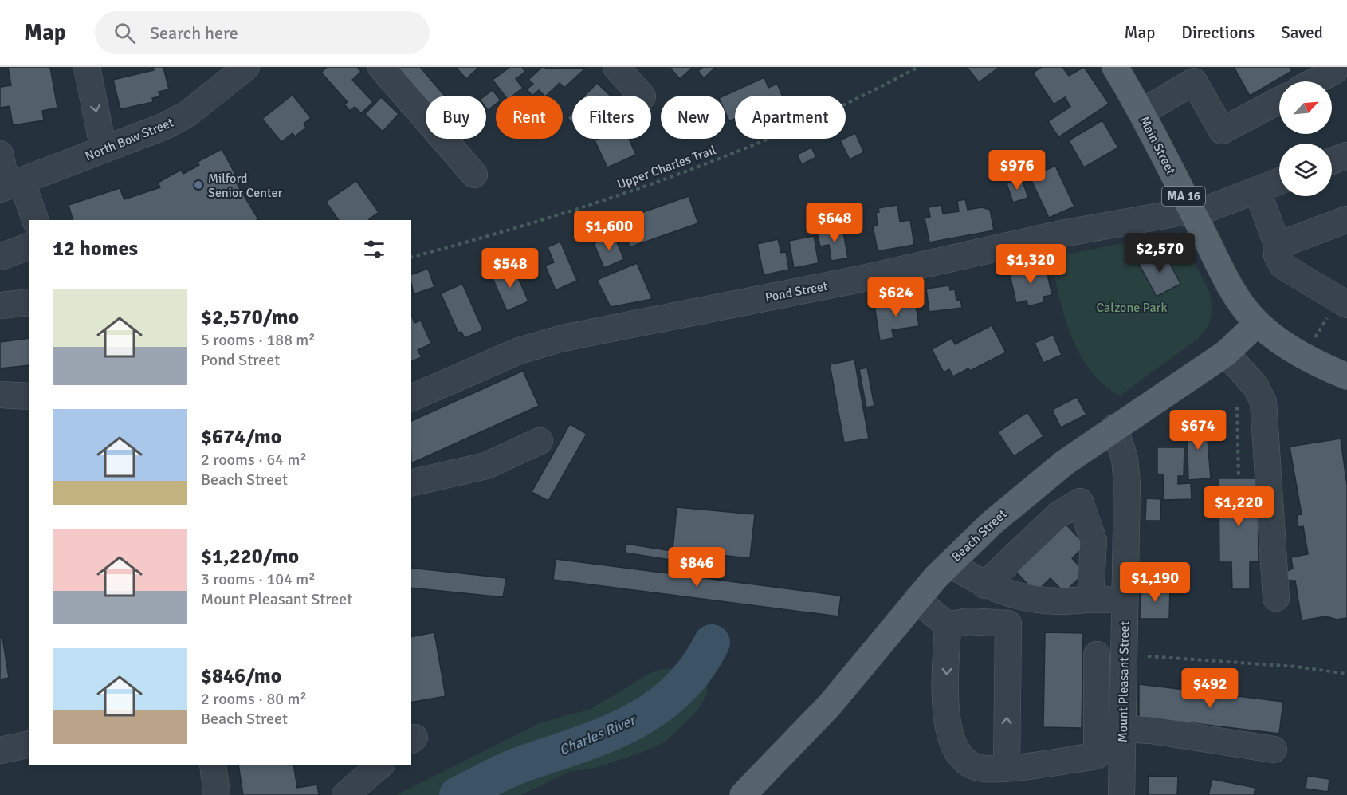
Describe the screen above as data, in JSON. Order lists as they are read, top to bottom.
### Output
{
  "streets": {
    "main road": ["Main Street", "MA 16", "Beach Street"],
    "street": ["North Bow Street", "Pond Street", "Mount Pleasant Street"],
    "path": ["Upper Charles Trail"]
  },
  "crossings": [
    ["Main Street", "MA 16"],
    ["Main Street", "Pond Street"],
    ["Main Street", "Beach Street"],
    ["MA 16", "Beach Street"],
    ["Beach Street", "Mount Pleasant Street"]
  ],
  "water": ["Charles River"],
  "parks": ["Calzone Park"],
  "places": ["Milford Senior Center"],
  "north": "top right",
  "page": {
    "header": "Map",
    "search": "Search here",
    "nav": ["Map", "Directions", "Saved"],
    "chip": [
      "Buy",
      "Rent",
      "Filters",
      "New",
      "Apartment"
    ],
    "price": [
      "$976",
      "$648",
      "$1,600",
      "$2,570",
      "$1,320",
      "$548",
      "$624",
      "$674",
      "$1,220",
      "$846",
      "$1,190",
      "$492"
    ],
    "heading": "12 homes",
    "list": [
      {
        "name": "$2,570/mo",
        "note": "5 rooms · 188 m² · Pond Street"
      },
      {
        "name": "$674/mo",
        "note": "2 rooms · 64 m² · Beach Street"
      },
      {
        "name": "$1,220/mo",
        "note": "3 rooms · 104 m² · Mount Pleasant Street"
      },
      {
        "name": "$846/mo",
        "note": "2 rooms · 80 m² · Beach Street"
      }
    ]
  }
}
